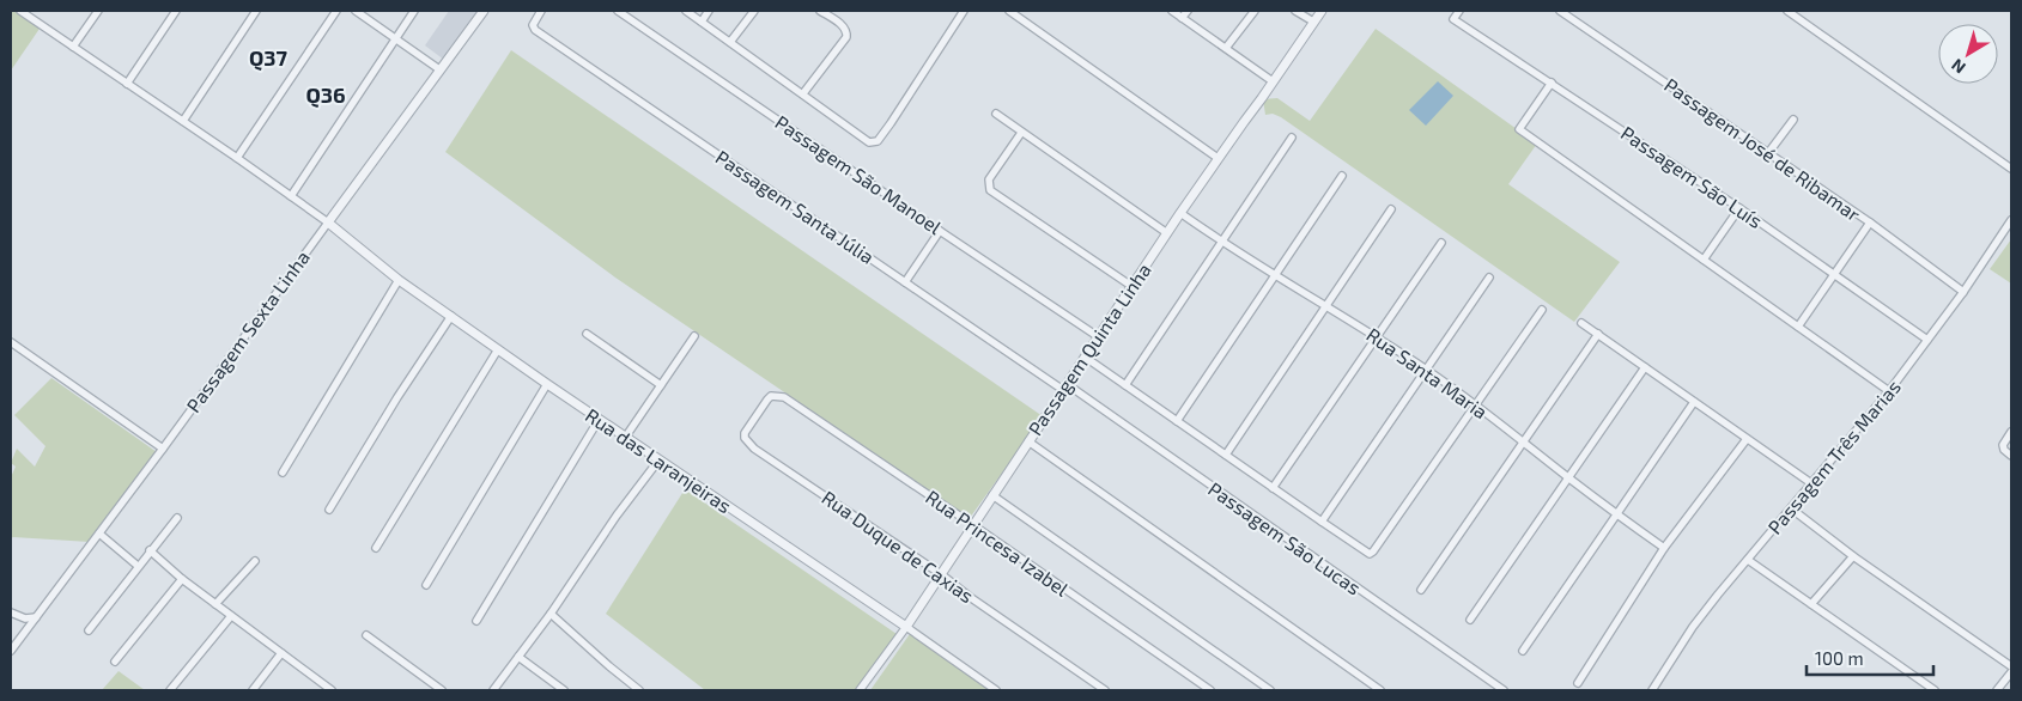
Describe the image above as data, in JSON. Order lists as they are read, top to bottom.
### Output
{
  "streets": {
    "street": [
      "Passagem José de Ribamar",
      "Passagem São Manoel",
      "Passagem São Luís",
      "Passagem Santa Júlia",
      "Passagem Sexta Linha",
      "Passagem Quinta Linha",
      "Rua Santa Maria",
      "Passagem Três Marias",
      "Rua das Laranjeiras",
      "Passagem São Lucas",
      "Rua Princesa Izabel",
      "Rua Duque de Caxias"
    ]
  },
  "crossings": [
    ["Passagem José de Ribamar", "Passagem Três Marias"],
    ["Passagem São Manoel", "Passagem Quinta Linha"],
    ["Passagem São Luís", "Passagem Três Marias"],
    ["Passagem Santa Júlia", "Passagem Quinta Linha"],
    ["Passagem Santa Júlia", "Passagem São Lucas"],
    ["Passagem Sexta Linha", "Rua das Laranjeiras"],
    ["Passagem Quinta Linha", "Rua Santa Maria"],
    ["Passagem Quinta Linha", "Rua das Laranjeiras"],
    ["Passagem Quinta Linha", "Passagem São Lucas"],
    ["Passagem Quinta Linha", "Rua Princesa Izabel"],
    ["Passagem Quinta Linha", "Rua Duque de Caxias"],
    ["Rua Princesa Izabel", "Rua Duque de Caxias"]
  ],
  "districts": ["Q37", "Q36"],
  "scale_bar": "100 m",
  "north": "bottom left"
}
